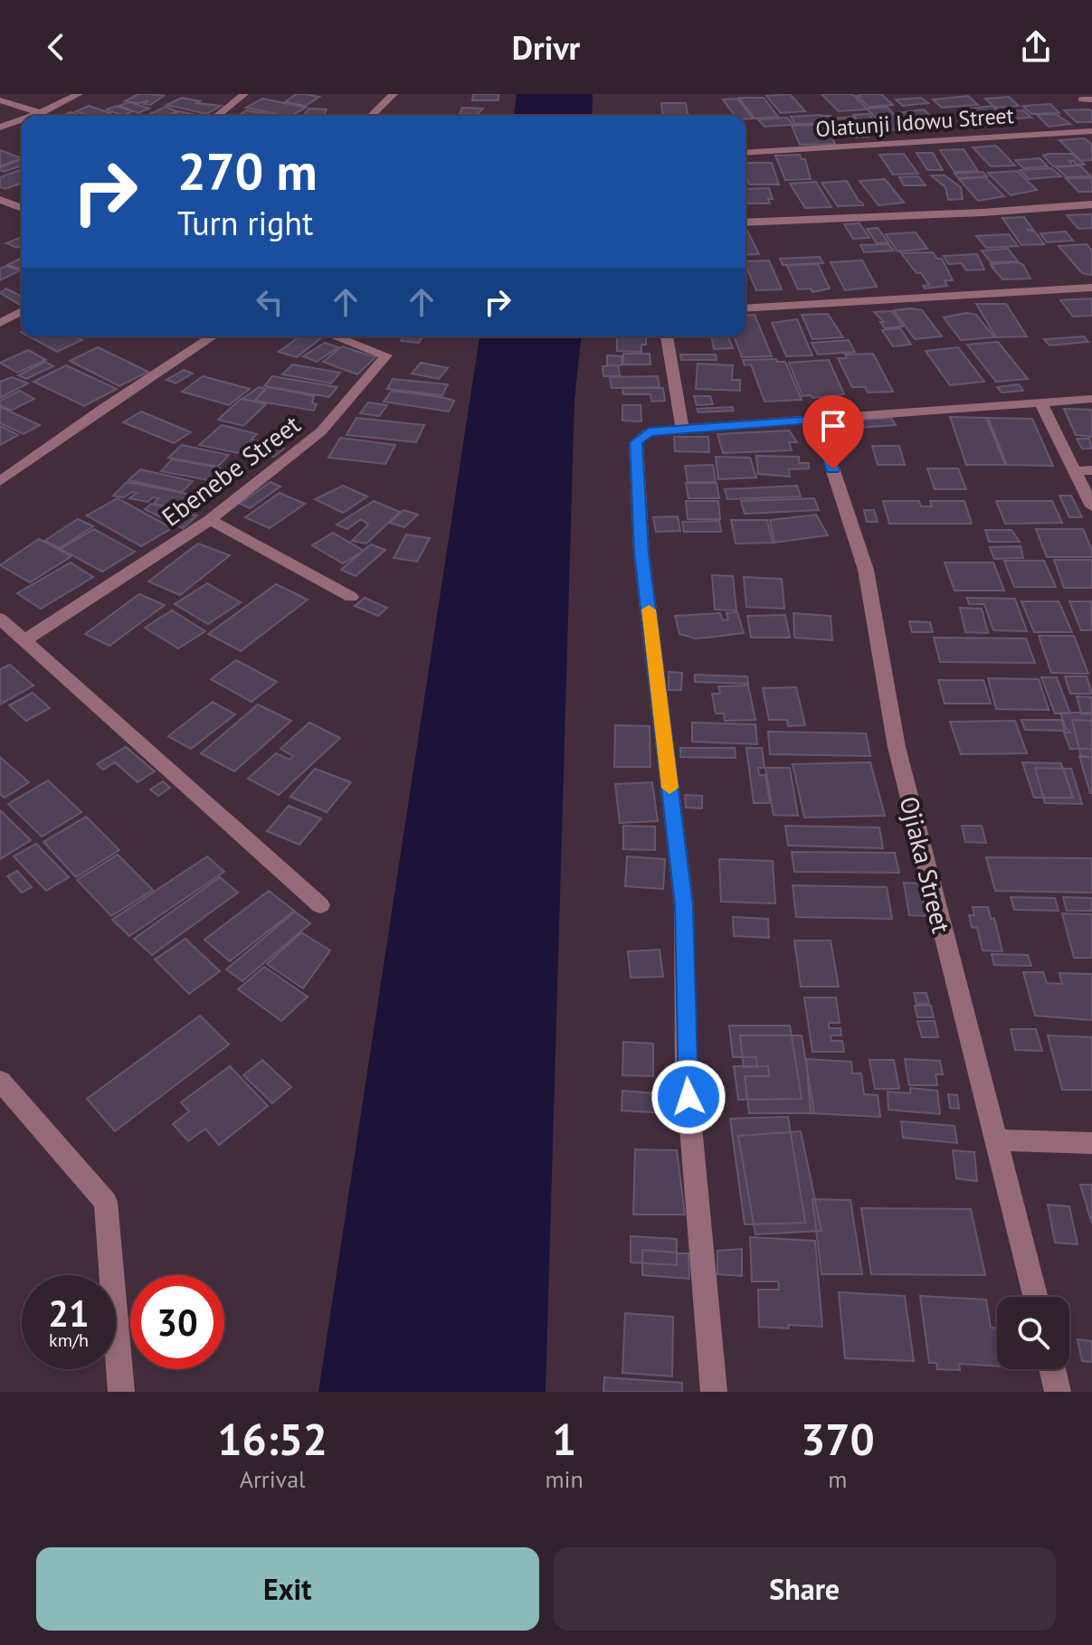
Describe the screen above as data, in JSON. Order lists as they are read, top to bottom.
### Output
{
  "streets": {
    "street": ["Olatunji Idowu Street", "Ebenebe Street", "Ojiaka Street"]
  },
  "page": {
    "header": "Drivr",
    "turn": ["270 m", "Turn right"],
    "speed": "21 km/h",
    "limit": "30",
    "eta": [
      "16:52",
      "Arrival",
      "1",
      "min",
      "370",
      "m"
    ],
    "buttons": ["Exit", "Share"]
  }
}
